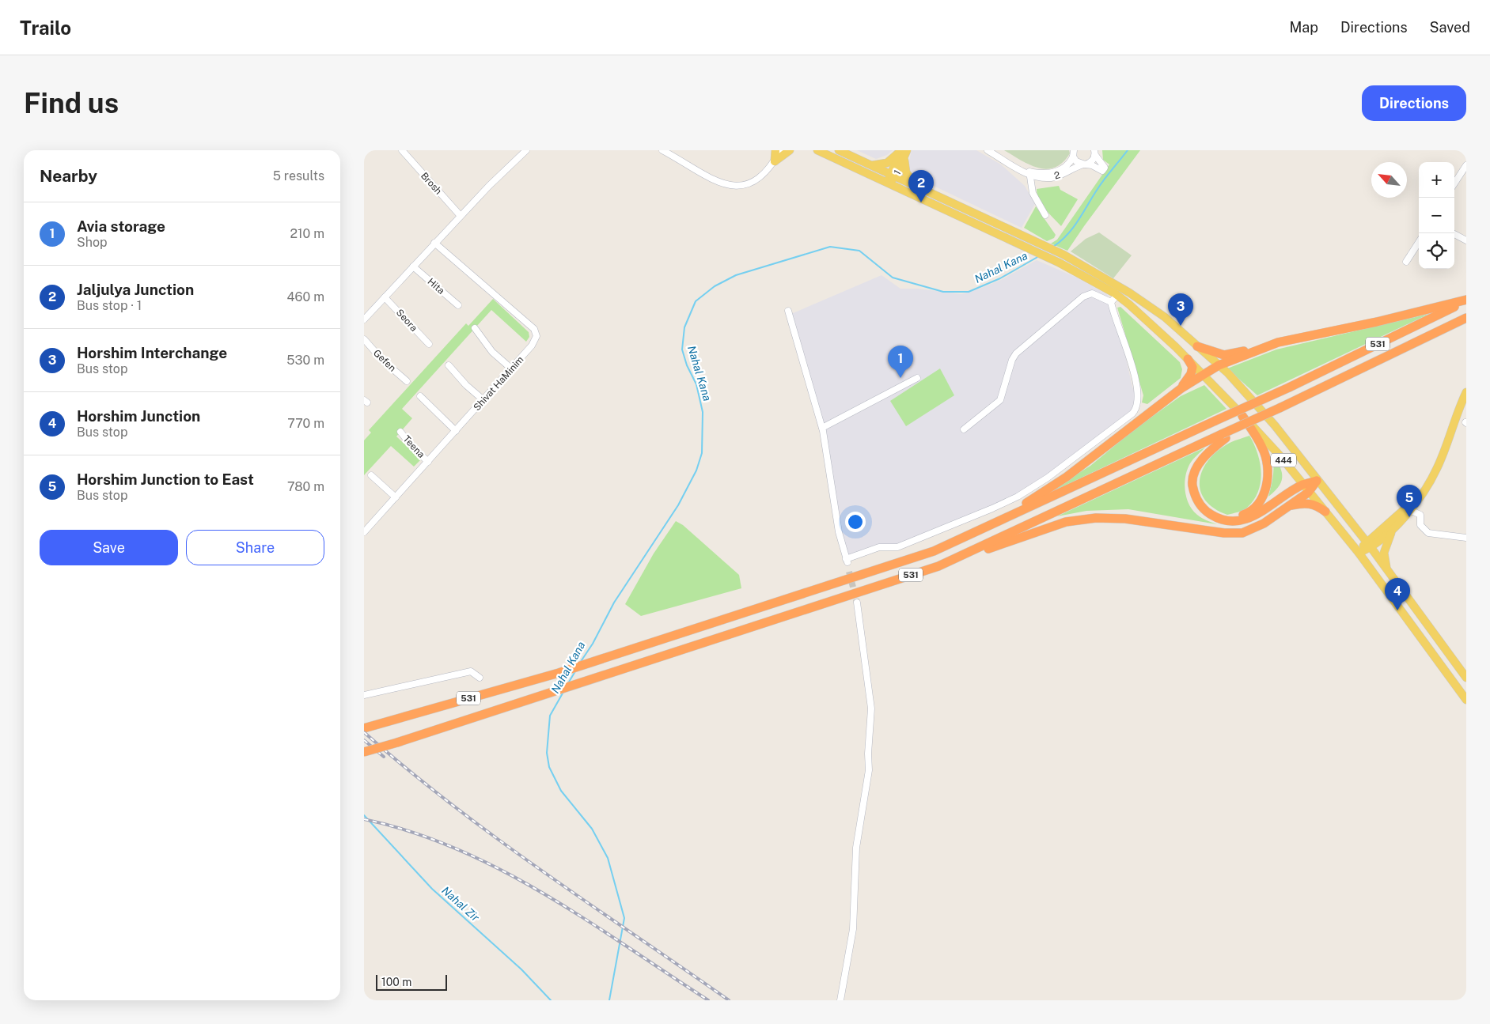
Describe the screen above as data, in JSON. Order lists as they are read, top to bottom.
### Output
{
  "streets": {
    "highway": ["531"],
    "main road": ["1", "444"],
    "street": [
      "2",
      "Brosh",
      "Hita",
      "Seora",
      "Gefen",
      "Shivat HaMinim",
      "Teena"
    ]
  },
  "crossings": [
    ["1", "444"],
    ["Shivat HaMinim", "Teena"]
  ],
  "water": ["Nahal Kana", "Nahal Zir"],
  "scale_bar": "100 m",
  "north": "top left",
  "page": {
    "header": "Trailo",
    "nav": ["Map", "Directions", "Saved"],
    "buttons": [
      "Directions",
      ["Save", "Share"]
    ],
    "title": "Find us",
    "heading": ["Nearby", "5 results"],
    "map_buttons": ["+", "−"],
    "pins": [
      "2",
      "3",
      "1",
      "5",
      "4"
    ],
    "list": [
      {
        "mark": "1",
        "name": "Avia storage",
        "note": "Shop",
        "value": "210 m"
      },
      {
        "mark": "2",
        "name": "Jaljulya Junction",
        "note": "Bus stop · 1",
        "value": "460 m"
      },
      {
        "mark": "3",
        "name": "Horshim Interchange",
        "note": "Bus stop",
        "value": "530 m"
      },
      {
        "mark": "4",
        "name": "Horshim Junction",
        "note": "Bus stop",
        "value": "770 m"
      },
      {
        "mark": "5",
        "name": "Horshim Junction to East",
        "note": "Bus stop",
        "value": "780 m"
      }
    ],
    "scale": "100 m"
  }
}
